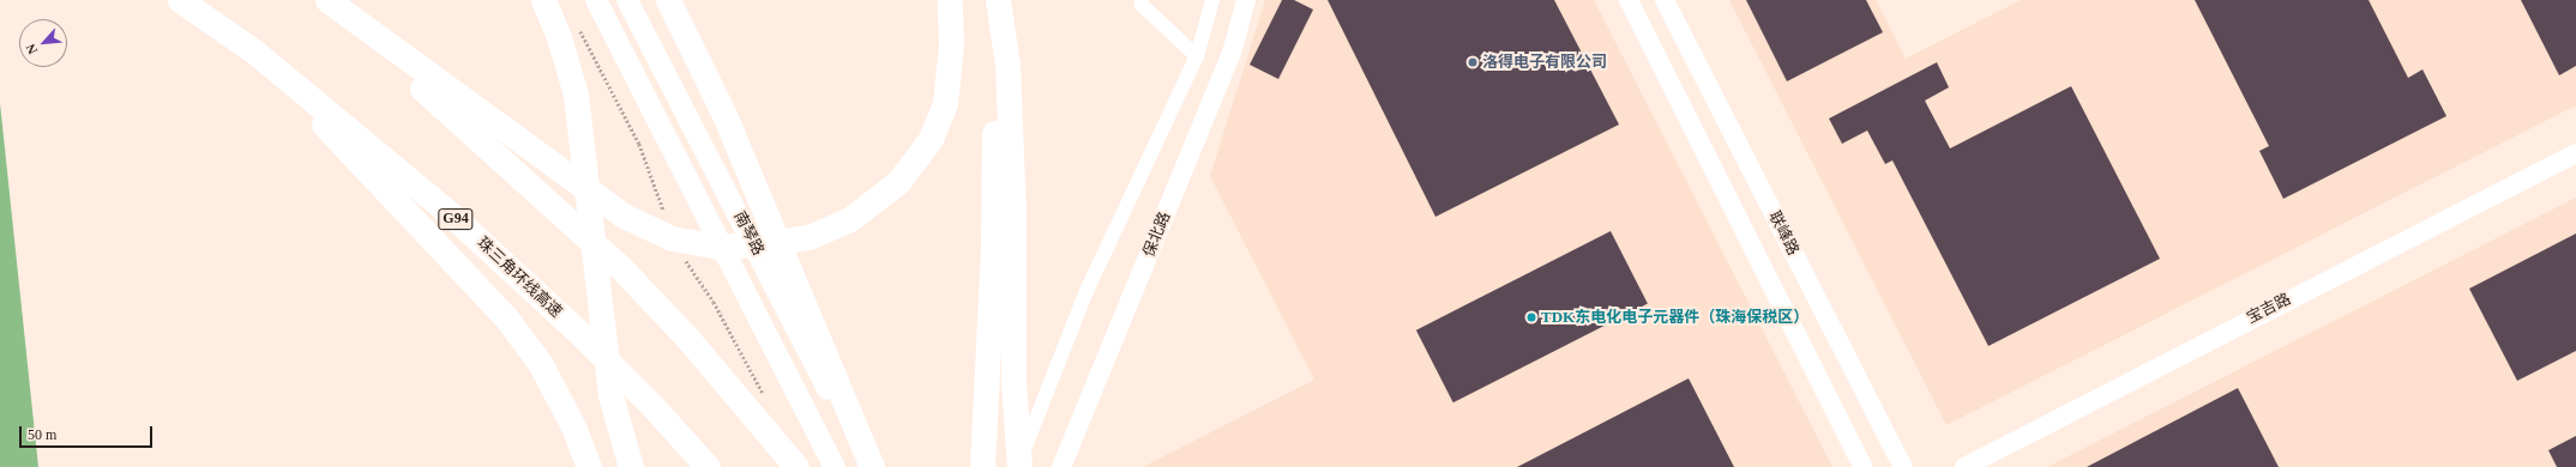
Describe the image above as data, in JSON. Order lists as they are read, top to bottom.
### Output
{
  "streets": {
    "highway": ["G94", "珠三角环线高速"],
    "main road": ["南琴路"],
    "street": ["联峰路", "保北路", "宝吉路"]
  },
  "places": ["洛得电子有限公司", "TDK东电化电子元器件（珠海保税区）"],
  "scale_bar": "50 m",
  "north": "bottom left"
}
